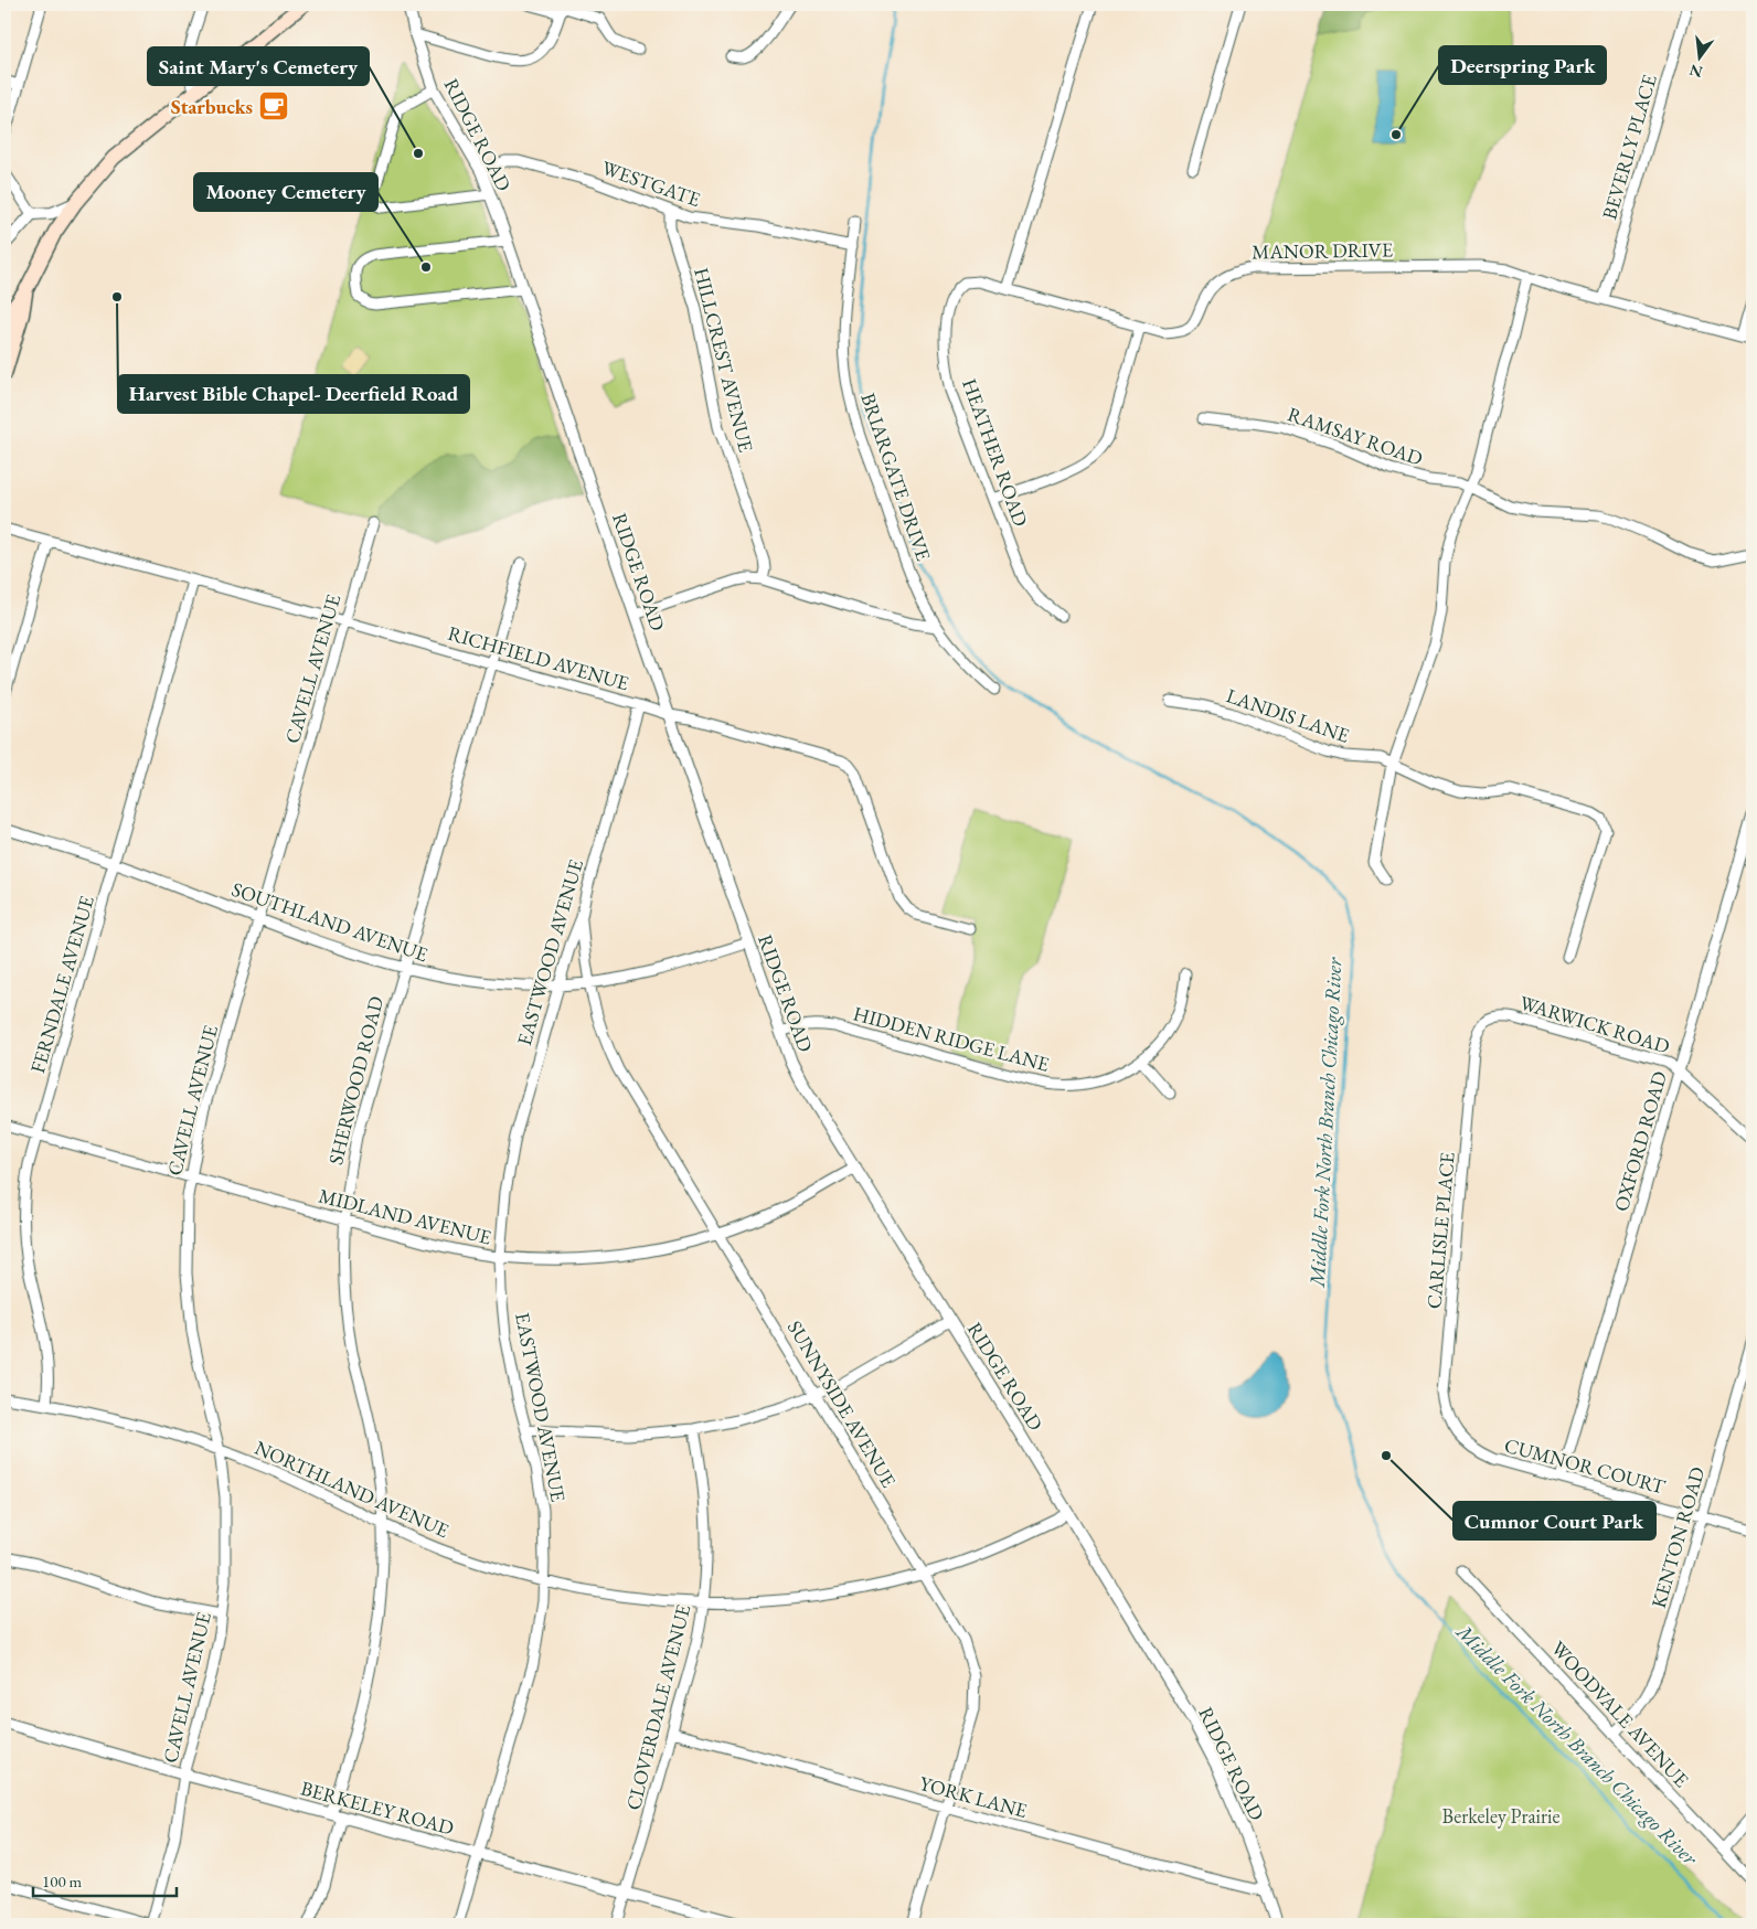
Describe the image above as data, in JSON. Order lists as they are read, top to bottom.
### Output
{
  "streets": {
    "street": [
      "RIDGE ROAD",
      "BEVERLY PLACE",
      "WESTGATE",
      "MANOR DRIVE",
      "HILLCREST AVENUE",
      "RAMSAY ROAD",
      "HEATHER ROAD",
      "BRIARGATE DRIVE",
      "RICHFIELD AVENUE",
      "CAVELL AVENUE",
      "LANDIS LANE",
      "SOUTHLAND AVENUE",
      "EASTWOOD AVENUE",
      "FERNDALE AVENUE",
      "WARWICK ROAD",
      "HIDDEN RIDGE LANE",
      "SHERWOOD ROAD",
      "OXFORD ROAD",
      "MIDLAND AVENUE",
      "CARLISLE PLACE",
      "SUNNYSIDE AVENUE",
      "CUMNOR COURT",
      "NORTHLAND AVENUE",
      "KENTON ROAD",
      "CLOVERDALE AVENUE",
      "WOODVALE AVENUE",
      "YORK LANE",
      "BERKELEY ROAD"
    ]
  },
  "crossings": [
    ["RIDGE ROAD", "WESTGATE"],
    ["RIDGE ROAD", "RICHFIELD AVENUE"],
    ["RIDGE ROAD", "SOUTHLAND AVENUE"],
    ["RIDGE ROAD", "HIDDEN RIDGE LANE"],
    ["RIDGE ROAD", "MIDLAND AVENUE"],
    ["RIDGE ROAD", "NORTHLAND AVENUE"],
    ["RIDGE ROAD", "YORK LANE"],
    ["BEVERLY PLACE", "MANOR DRIVE"],
    ["WESTGATE", "HILLCREST AVENUE"],
    ["WESTGATE", "BRIARGATE DRIVE"],
    ["MANOR DRIVE", "HEATHER ROAD"],
    ["RICHFIELD AVENUE", "CAVELL AVENUE"],
    ["RICHFIELD AVENUE", "EASTWOOD AVENUE"],
    ["RICHFIELD AVENUE", "FERNDALE AVENUE"],
    ["RICHFIELD AVENUE", "SHERWOOD ROAD"],
    ["CAVELL AVENUE", "SOUTHLAND AVENUE"],
    ["CAVELL AVENUE", "MIDLAND AVENUE"],
    ["CAVELL AVENUE", "NORTHLAND AVENUE"],
    ["CAVELL AVENUE", "BERKELEY ROAD"],
    ["SOUTHLAND AVENUE", "EASTWOOD AVENUE"],
    ["SOUTHLAND AVENUE", "FERNDALE AVENUE"],
    ["SOUTHLAND AVENUE", "SHERWOOD ROAD"],
    ["SOUTHLAND AVENUE", "SUNNYSIDE AVENUE"],
    ["EASTWOOD AVENUE", "MIDLAND AVENUE"],
    ["EASTWOOD AVENUE", "SUNNYSIDE AVENUE"],
    ["EASTWOOD AVENUE", "NORTHLAND AVENUE"],
    ["EASTWOOD AVENUE", "BERKELEY ROAD"],
    ["FERNDALE AVENUE", "MIDLAND AVENUE"],
    ["FERNDALE AVENUE", "NORTHLAND AVENUE"],
    ["WARWICK ROAD", "OXFORD ROAD"],
    ["WARWICK ROAD", "CARLISLE PLACE"],
    ["SHERWOOD ROAD", "MIDLAND AVENUE"],
    ["SHERWOOD ROAD", "NORTHLAND AVENUE"],
    ["SHERWOOD ROAD", "BERKELEY ROAD"],
    ["OXFORD ROAD", "CUMNOR COURT"],
    ["MIDLAND AVENUE", "SUNNYSIDE AVENUE"],
    ["CARLISLE PLACE", "CUMNOR COURT"],
    ["SUNNYSIDE AVENUE", "NORTHLAND AVENUE"],
    ["SUNNYSIDE AVENUE", "YORK LANE"],
    ["CUMNOR COURT", "KENTON ROAD"],
    ["NORTHLAND AVENUE", "CLOVERDALE AVENUE"],
    ["KENTON ROAD", "WOODVALE AVENUE"],
    ["CLOVERDALE AVENUE", "YORK LANE"],
    ["CLOVERDALE AVENUE", "BERKELEY ROAD"]
  ],
  "water": ["Middle Fork North Branch Chicago River"],
  "parks": ["Berkeley Prairie"],
  "places": {
    "cafe": ["Starbucks"],
    "other": [
      "Deerspring Park",
      "Saint Mary's Cemetery",
      "Mooney Cemetery",
      "Harvest Bible Chapel- Deerfield Road",
      "Cumnor Court Park"
    ]
  },
  "scale_bar": "100 m",
  "north": "bottom"
}
